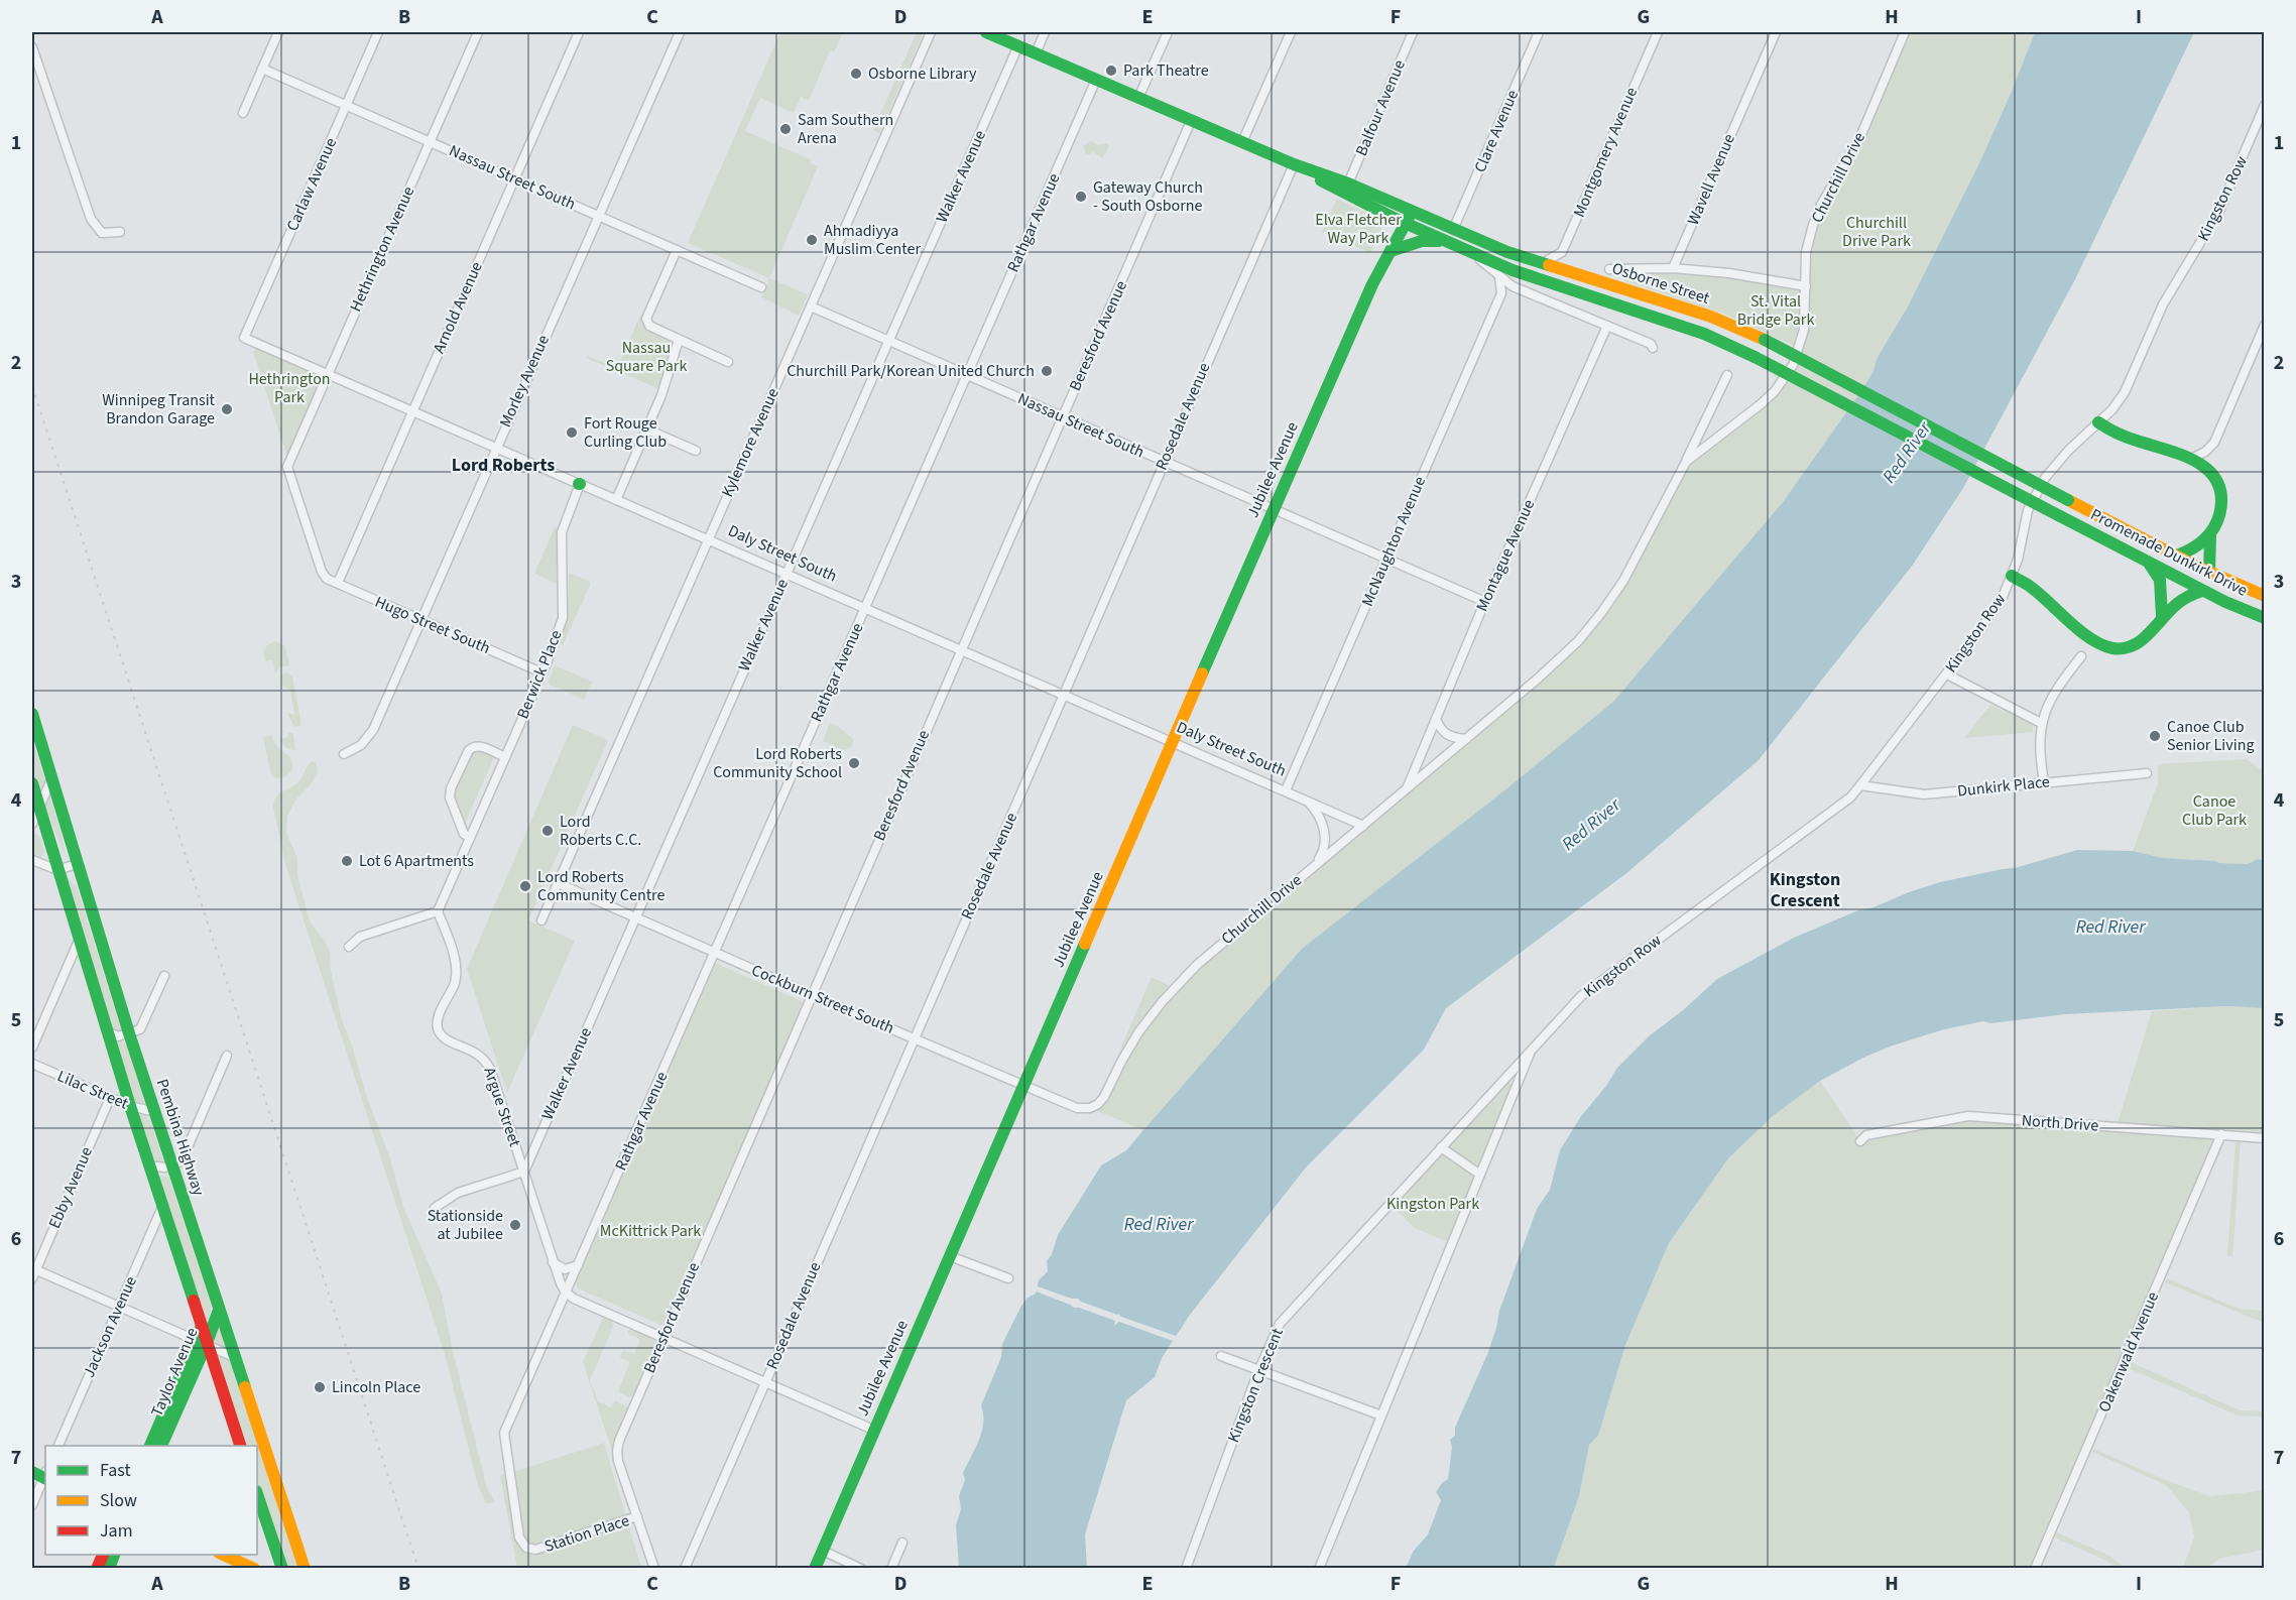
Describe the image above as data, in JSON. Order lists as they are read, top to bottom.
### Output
{
  "streets": {
    "main road": [
      "Osborne Street",
      "Jubilee Avenue",
      "Promenade Dunkirk Drive",
      "Pembina Highway",
      "Taylor Avenue"
    ],
    "street": [
      "Balfour Avenue",
      "Clare Avenue",
      "Montgomery Avenue",
      "Walker Avenue",
      "Nassau Street South",
      "Churchill Drive",
      "Wavell Avenue",
      "Carlaw Avenue",
      "Kingston Row",
      "Rathgar Avenue",
      "Hethrington Avenue",
      "Arnold Avenue",
      "Beresford Avenue",
      "Morley Avenue",
      "Rosedale Avenue",
      "Kylemore Avenue",
      "McNaughton Avenue",
      "Daly Street South",
      "Montague Avenue",
      "Hugo Street South",
      "Berwick Place",
      "Dunkirk Place",
      "Cockburn Street South",
      "Lilac Street",
      "Argue Street",
      "North Drive",
      "Ebby Avenue",
      "Jackson Avenue",
      "Oakenwald Avenue",
      "Kingston Crescent",
      "Station Place"
    ]
  },
  "crossings": [
    ["Balfour Avenue", "Osborne Street"],
    ["Clare Avenue", "Osborne Street"],
    ["Montgomery Avenue", "Osborne Street"],
    ["Walker Avenue", "Nassau Street South"],
    ["Walker Avenue", "Osborne Street"],
    ["Walker Avenue", "Daly Street South"],
    ["Walker Avenue", "Cockburn Street South"],
    ["Walker Avenue", "Argue Street"],
    ["Nassau Street South", "Carlaw Avenue"],
    ["Nassau Street South", "Rathgar Avenue"],
    ["Nassau Street South", "Hethrington Avenue"],
    ["Nassau Street South", "Arnold Avenue"],
    ["Nassau Street South", "Beresford Avenue"],
    ["Nassau Street South", "Morley Avenue"],
    ["Nassau Street South", "Rosedale Avenue"],
    ["Nassau Street South", "Kylemore Avenue"],
    ["Nassau Street South", "Jubilee Avenue"],
    ["Nassau Street South", "McNaughton Avenue"],
    ["Nassau Street South", "Montague Avenue"],
    ["Churchill Drive", "Daly Street South"],
    ["Churchill Drive", "Montague Avenue"],
    ["Churchill Drive", "Cockburn Street South"],
    ["Carlaw Avenue", "Daly Street South"],
    ["Kingston Row", "Dunkirk Place"],
    ["Kingston Row", "Kingston Crescent"],
    ["Rathgar Avenue", "Osborne Street"],
    ["Rathgar Avenue", "Daly Street South"],
    ["Rathgar Avenue", "Cockburn Street South"],
    ["Rathgar Avenue", "Argue Street"],
    ["Rathgar Avenue", "Station Place"],
    ["Hethrington Avenue", "Daly Street South"],
    ["Hethrington Avenue", "Hugo Street South"],
    ["Osborne Street", "Beresford Avenue"],
    ["Osborne Street", "Rosedale Avenue"],
    ["Osborne Street", "Jubilee Avenue"],
    ["Osborne Street", "Promenade Dunkirk Drive"],
    ["Osborne Street", "Montague Avenue"],
    ["Arnold Avenue", "Daly Street South"],
    ["Arnold Avenue", "Hugo Street South"],
    ["Beresford Avenue", "Daly Street South"],
    ["Beresford Avenue", "Cockburn Street South"],
    ["Beresford Avenue", "Station Place"],
    ["Morley Avenue", "Daly Street South"],
    ["Morley Avenue", "Hugo Street South"],
    ["Rosedale Avenue", "Daly Street South"],
    ["Rosedale Avenue", "Cockburn Street South"],
    ["Kylemore Avenue", "Daly Street South"],
    ["Kylemore Avenue", "Cockburn Street South"],
    ["Jubilee Avenue", "Daly Street South"],
    ["Jubilee Avenue", "Cockburn Street South"],
    ["McNaughton Avenue", "Daly Street South"],
    ["Daly Street South", "Berwick Place"],
    ["Hugo Street South", "Berwick Place"],
    ["Berwick Place", "Argue Street"],
    ["Lilac Street", "Pembina Highway"],
    ["Lilac Street", "Ebby Avenue"],
    ["North Drive", "Oakenwald Avenue"],
    ["Pembina Highway", "Taylor Avenue"]
  ],
  "districts": ["Lord Roberts", "Kingston Crescent"],
  "water": ["Red River"],
  "parks": [
    "Elva Fletcher Way Park",
    "Churchill Drive Park",
    "St. Vital Bridge Park",
    "Nassau Square Park",
    "Hethrington Park",
    "Canoe Club Park",
    "Kingston Park",
    "McKittrick Park"
  ],
  "places": [
    "Park Theatre",
    "Osborne Library",
    "Sam Southern Arena",
    "Gateway Church - South Osborne",
    "Ahmadiyya Muslim Center",
    "Churchill Park/Korean United Church",
    "Winnipeg Transit Brandon Garage",
    "Fort Rouge Curling Club",
    "Canoe Club Senior Living",
    "Lord Roberts Community School",
    "Lord Roberts C.C.",
    "Lot 6 Apartments",
    "Lord Roberts Community Centre",
    "Stationside at Jubilee",
    "Lincoln Place"
  ],
  "legend": ["Fast", "Slow", "Jam"],
  "grid": {
    "columns": [
      "A",
      "B",
      "C",
      "D",
      "E",
      "F",
      "G",
      "H",
      "I"
    ],
    "rows": [
      "1",
      "2",
      "3",
      "4",
      "5",
      "6",
      "7"
    ]
  }
}
